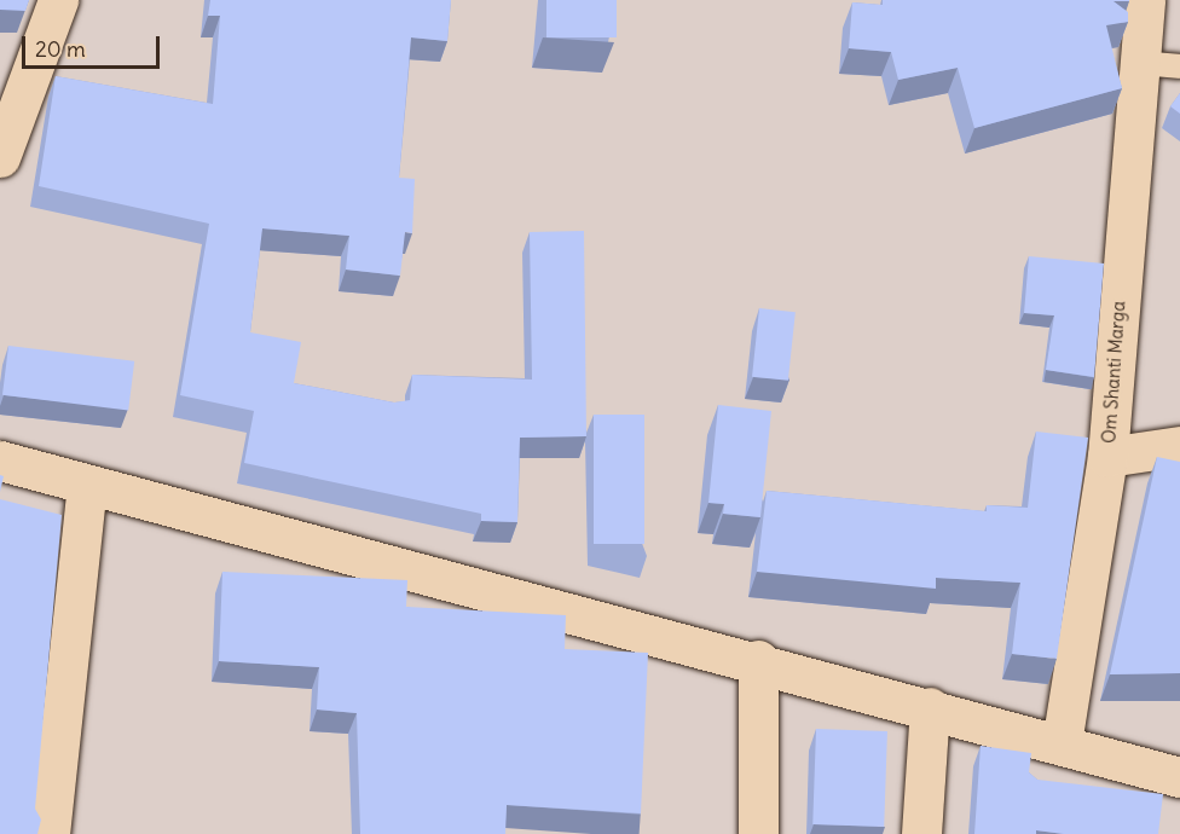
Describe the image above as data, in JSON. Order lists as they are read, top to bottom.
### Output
{
  "streets": {
    "street": ["Om Shanti Marga"]
  },
  "scale_bar": "20 m"
}
